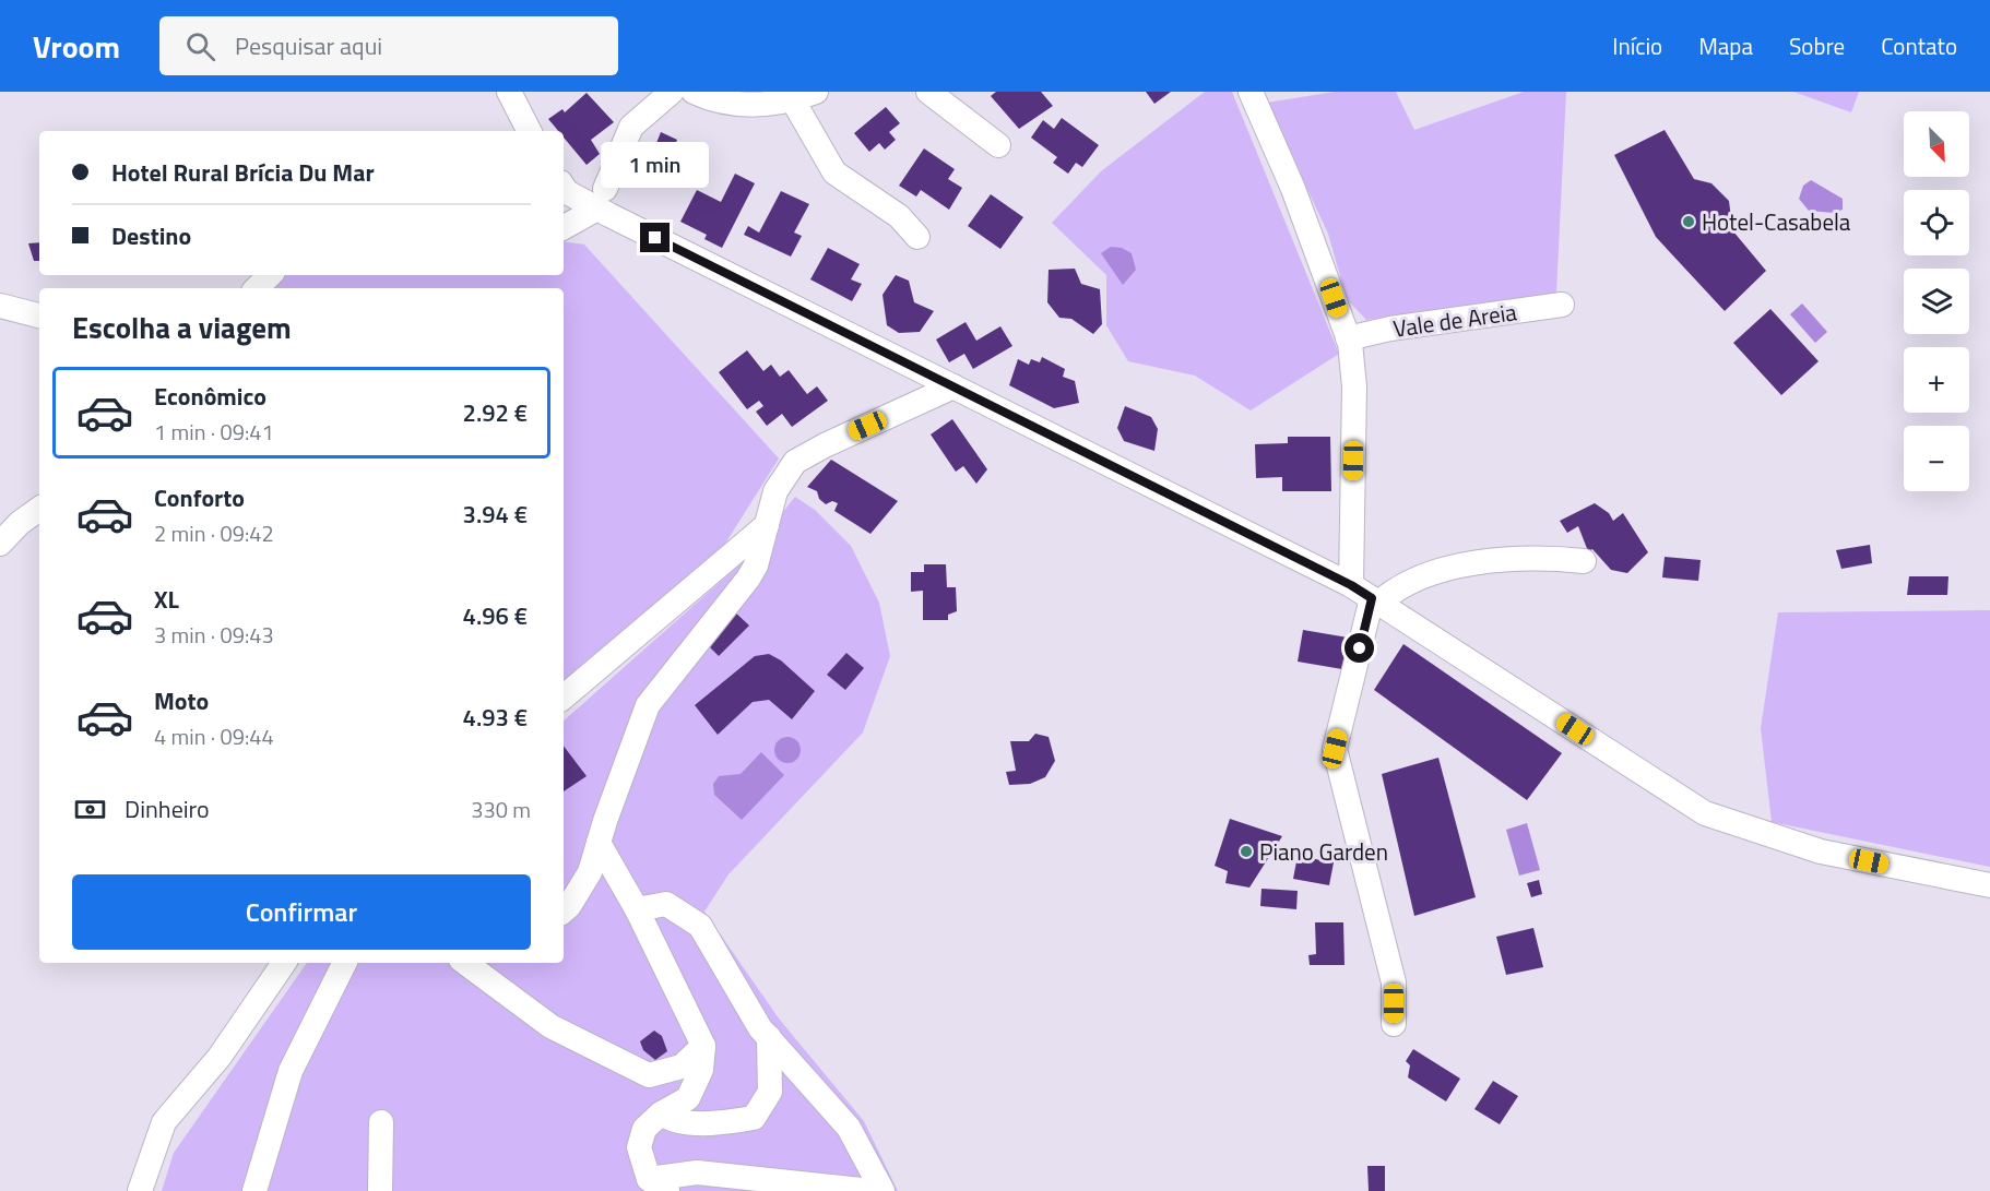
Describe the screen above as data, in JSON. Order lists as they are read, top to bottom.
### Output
{
  "streets": {
    "street": ["Vale de Areia"]
  },
  "places": ["Hotel-Casabela", "Piano Garden"],
  "north": "bottom right",
  "page": {
    "header": "Vroom",
    "search": "Pesquisar aqui",
    "nav": [
      "Início",
      "Mapa",
      "Sobre",
      "Contato"
    ],
    "map_buttons": ["+", "−"],
    "banner": ["Hotel Rural Brícia Du Mar", "Destino"],
    "bubble": "1 min",
    "heading": "Escolha a viagem",
    "list": [
      {
        "name": "Econômico",
        "note": "1 min · 09:41",
        "value": "2.92 €"
      },
      {
        "name": "Conforto",
        "note": "2 min · 09:42",
        "value": "3.94 €"
      },
      {
        "name": "XL",
        "note": "3 min · 09:43",
        "value": "4.96 €"
      },
      {
        "name": "Moto",
        "note": "4 min · 09:44",
        "value": "4.93 €"
      }
    ],
    "pay": ["Dinheiro", "330 m"],
    "buttons": "Confirmar"
  }
}
